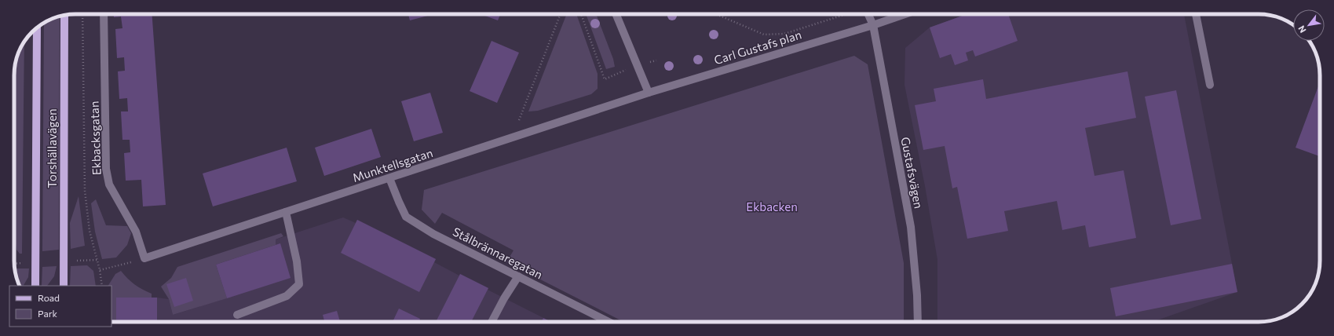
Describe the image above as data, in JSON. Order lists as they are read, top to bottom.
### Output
{
  "streets": {
    "main road": ["Torshällavägen"],
    "street": [
      "Carl Gustafs plan",
      "Ekbacksgatan",
      "Munktellsgatan",
      "Gustafsvägen",
      "Stålbrännaregatan"
    ]
  },
  "crossings": [
    ["Carl Gustafs plan", "Munktellsgatan"],
    ["Carl Gustafs plan", "Gustafsvägen"],
    ["Ekbacksgatan", "Munktellsgatan"],
    ["Munktellsgatan", "Stålbrännaregatan"]
  ],
  "parks": ["Ekbacken"],
  "legend": ["Road", "Park"],
  "north": "bottom left"
}
